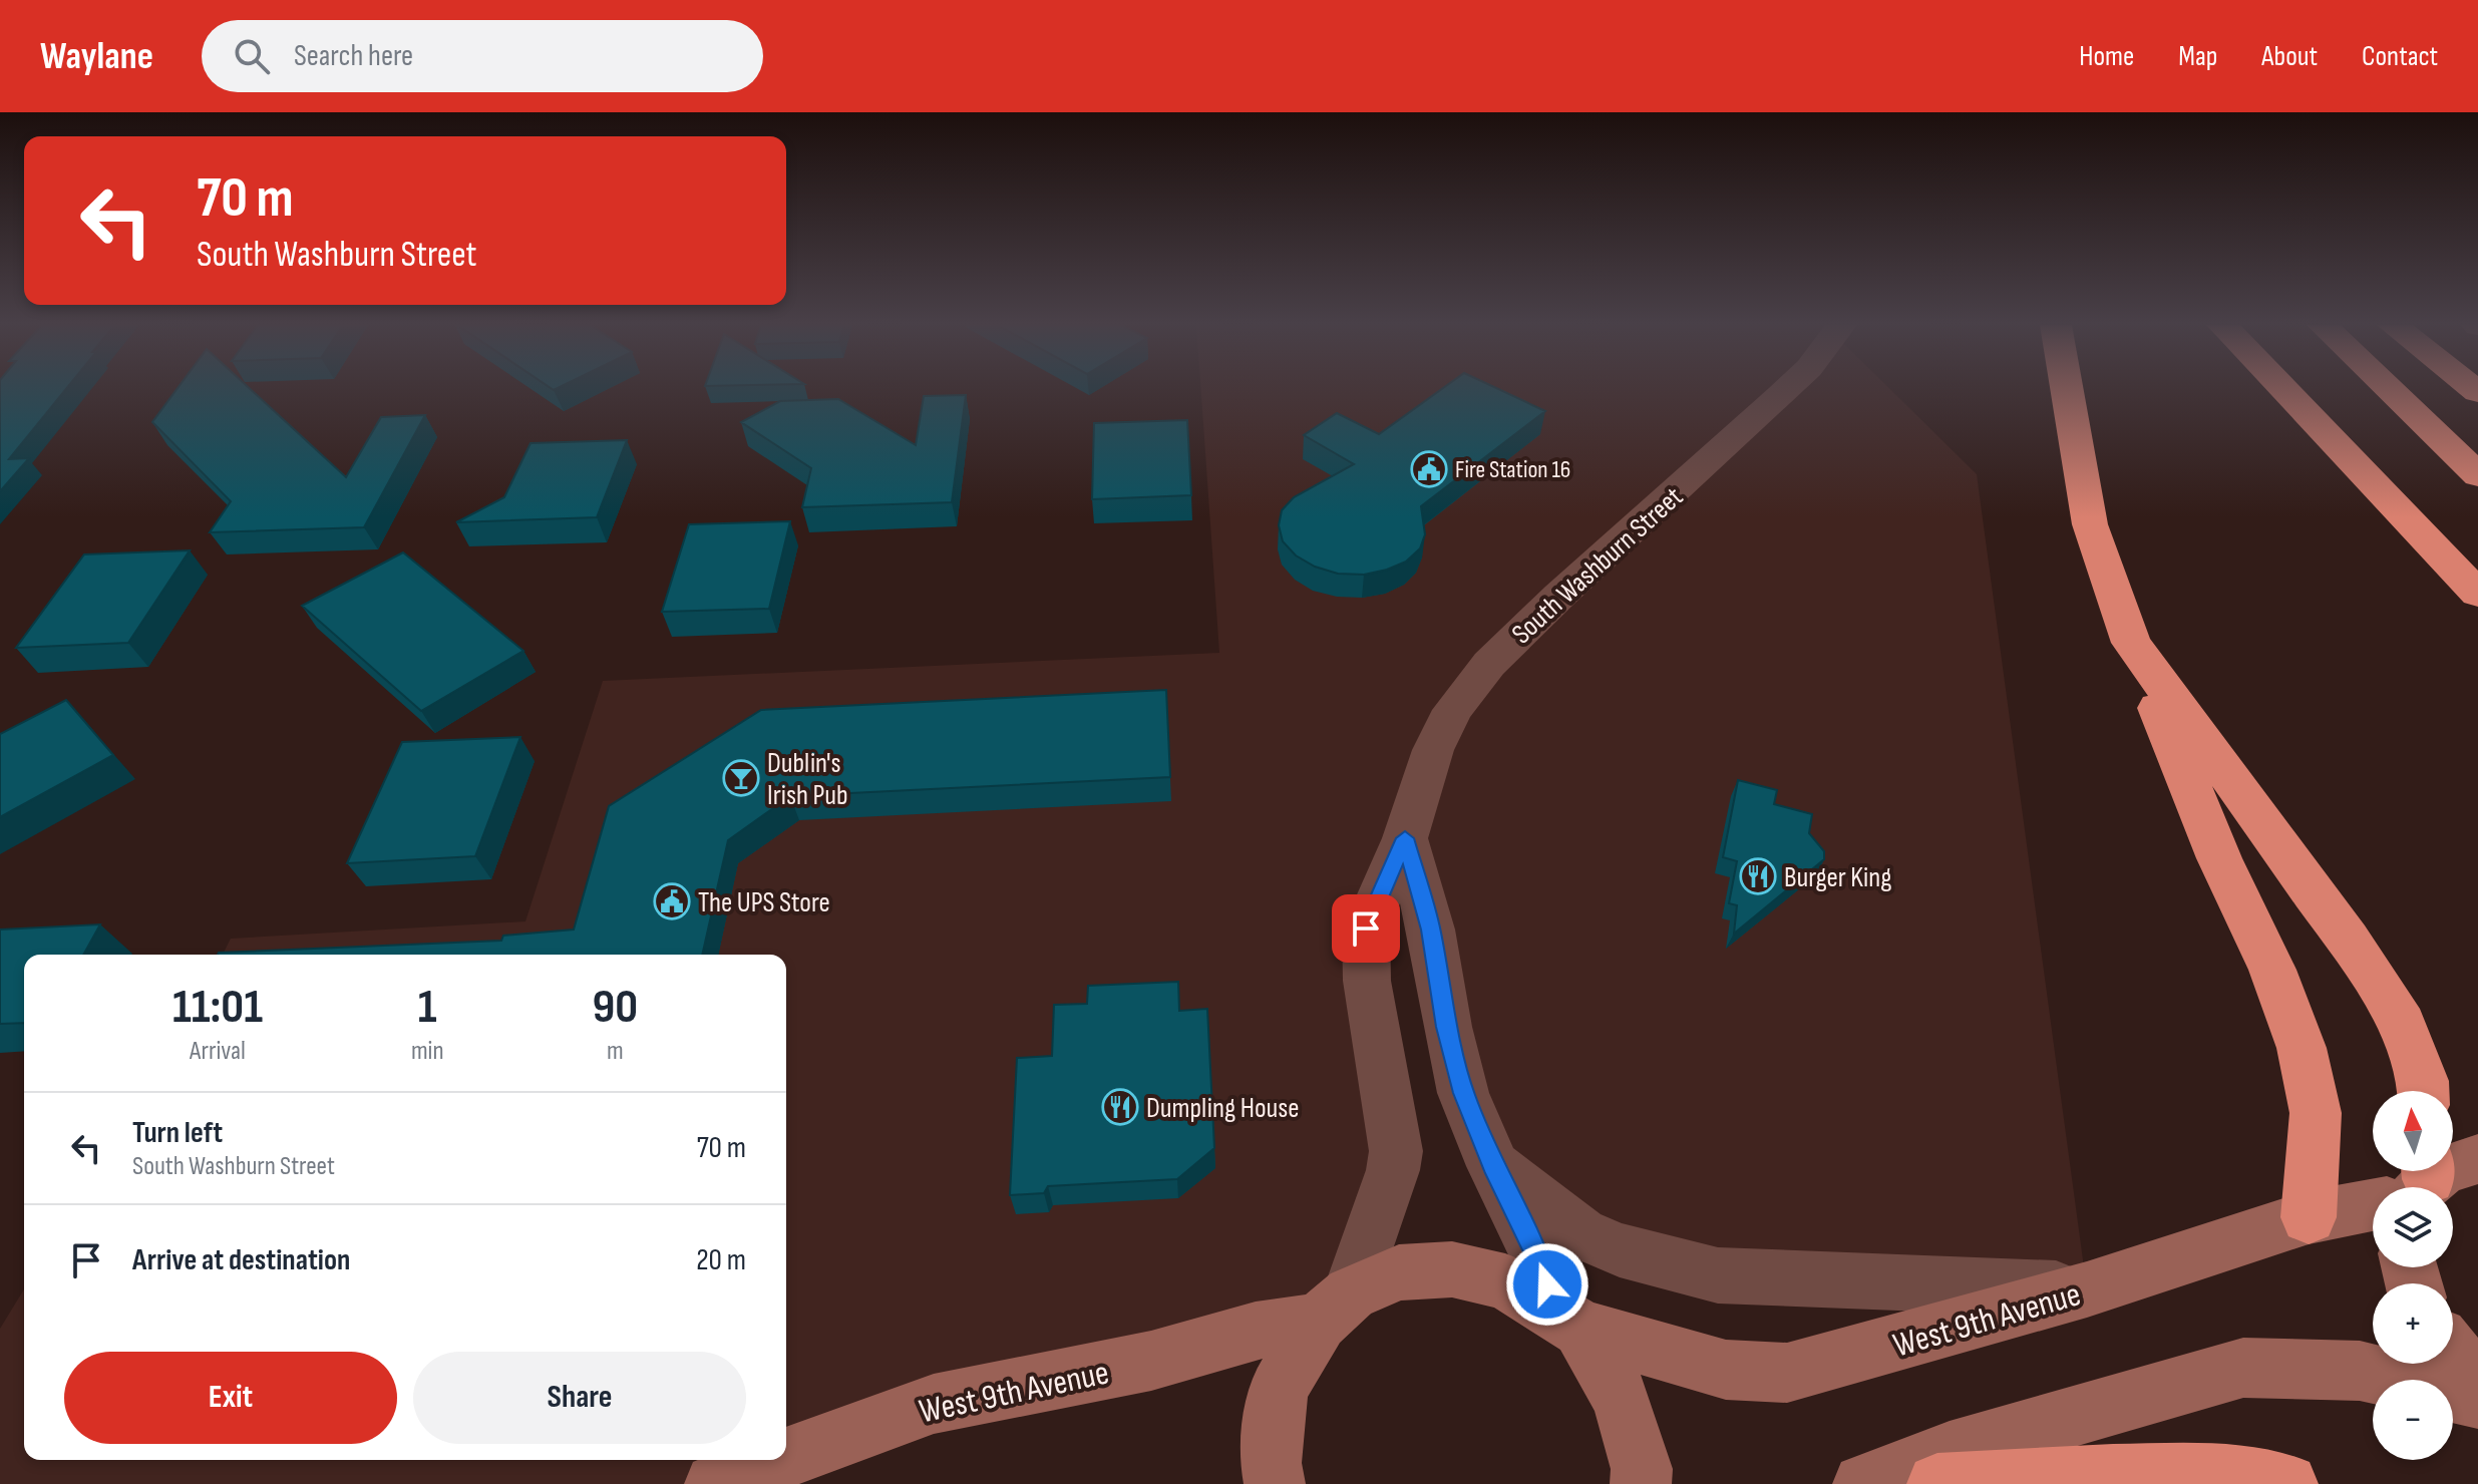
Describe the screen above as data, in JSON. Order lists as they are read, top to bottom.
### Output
{
  "streets": {
    "main road": ["West 9th Avenue"],
    "street": ["South Washburn Street"]
  },
  "crossings": [
    ["South Washburn Street", "West 9th Avenue"]
  ],
  "places": {
    "public building": ["Fire Station 16", "The UPS Store"],
    "bar": ["Dublin's Irish Pub"],
    "restaurant": ["Burger King", "Dumpling House"]
  },
  "north": "top",
  "page": {
    "header": "Waylane",
    "search": "Search here",
    "nav": [
      "Home",
      "Map",
      "About",
      "Contact"
    ],
    "turn": ["70 m", "South Washburn Street"],
    "eta": [
      "11:01",
      "Arrival",
      "1",
      "min",
      "90",
      "m"
    ],
    "map_buttons": ["+", "−"],
    "list": [
      {
        "name": "Turn left",
        "note": "South Washburn Street",
        "value": "70 m"
      },
      {
        "name": "Arrive at destination",
        "value": "20 m"
      }
    ],
    "buttons": ["Exit", "Share"]
  }
}
